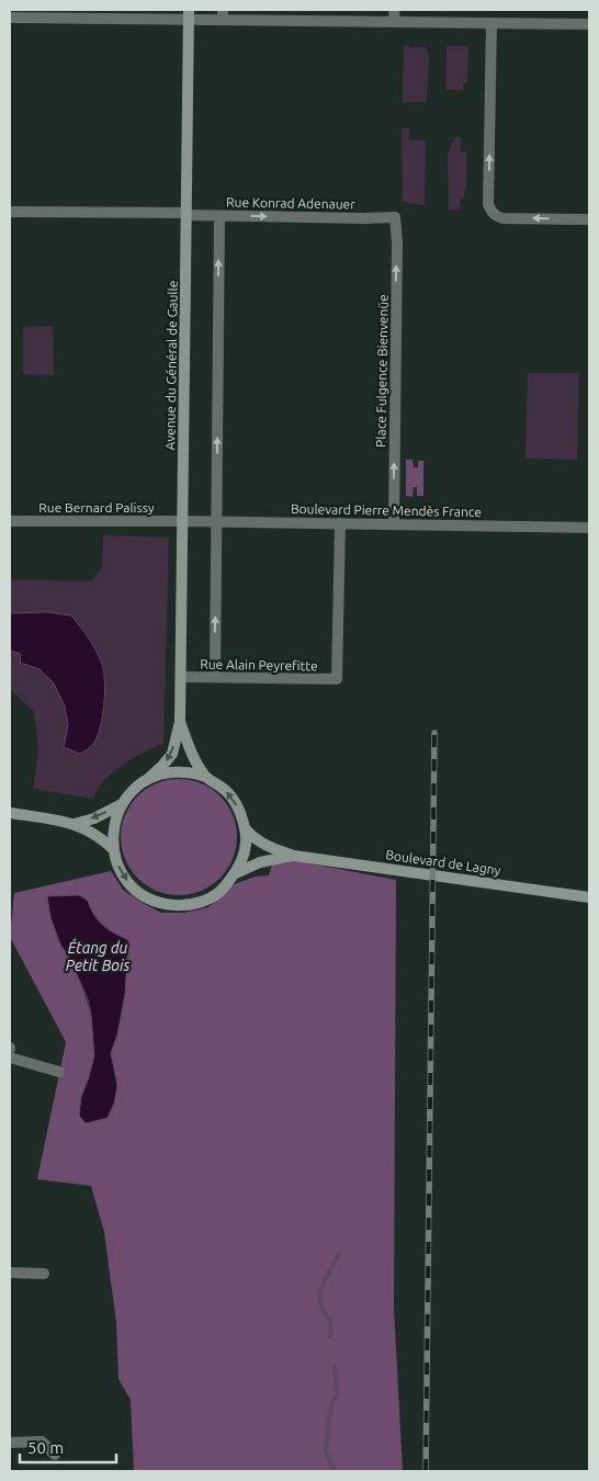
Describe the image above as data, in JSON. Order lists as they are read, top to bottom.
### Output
{
  "streets": {
    "main road": ["Avenue du Général de Gaulle", "Boulevard de Lagny"],
    "street": [
      "Rue Konrad Adenauer",
      "Place Fulgence Bienvenüe",
      "Rue Bernard Palissy",
      "Boulevard Pierre Mendès France",
      "Rue Alain Peyrefitte"
    ]
  },
  "crossings": [
    ["Rue Konrad Adenauer", "Avenue du Général de Gaulle"],
    ["Rue Konrad Adenauer", "Place Fulgence Bienvenüe"],
    ["Avenue du Général de Gaulle", "Rue Bernard Palissy"],
    ["Avenue du Général de Gaulle", "Boulevard Pierre Mendès France"],
    ["Avenue du Général de Gaulle", "Rue Alain Peyrefitte"],
    ["Avenue du Général de Gaulle", "Boulevard de Lagny"],
    ["Place Fulgence Bienvenüe", "Boulevard Pierre Mendès France"],
    ["Rue Bernard Palissy", "Boulevard Pierre Mendès France"],
    ["Boulevard Pierre Mendès France", "Rue Alain Peyrefitte"]
  ],
  "one_way": ["Rue Konrad Adenauer", "Place Fulgence Bienvenüe"],
  "water": ["Étang du Petit Bois"],
  "scale_bar": "50 m"
}
